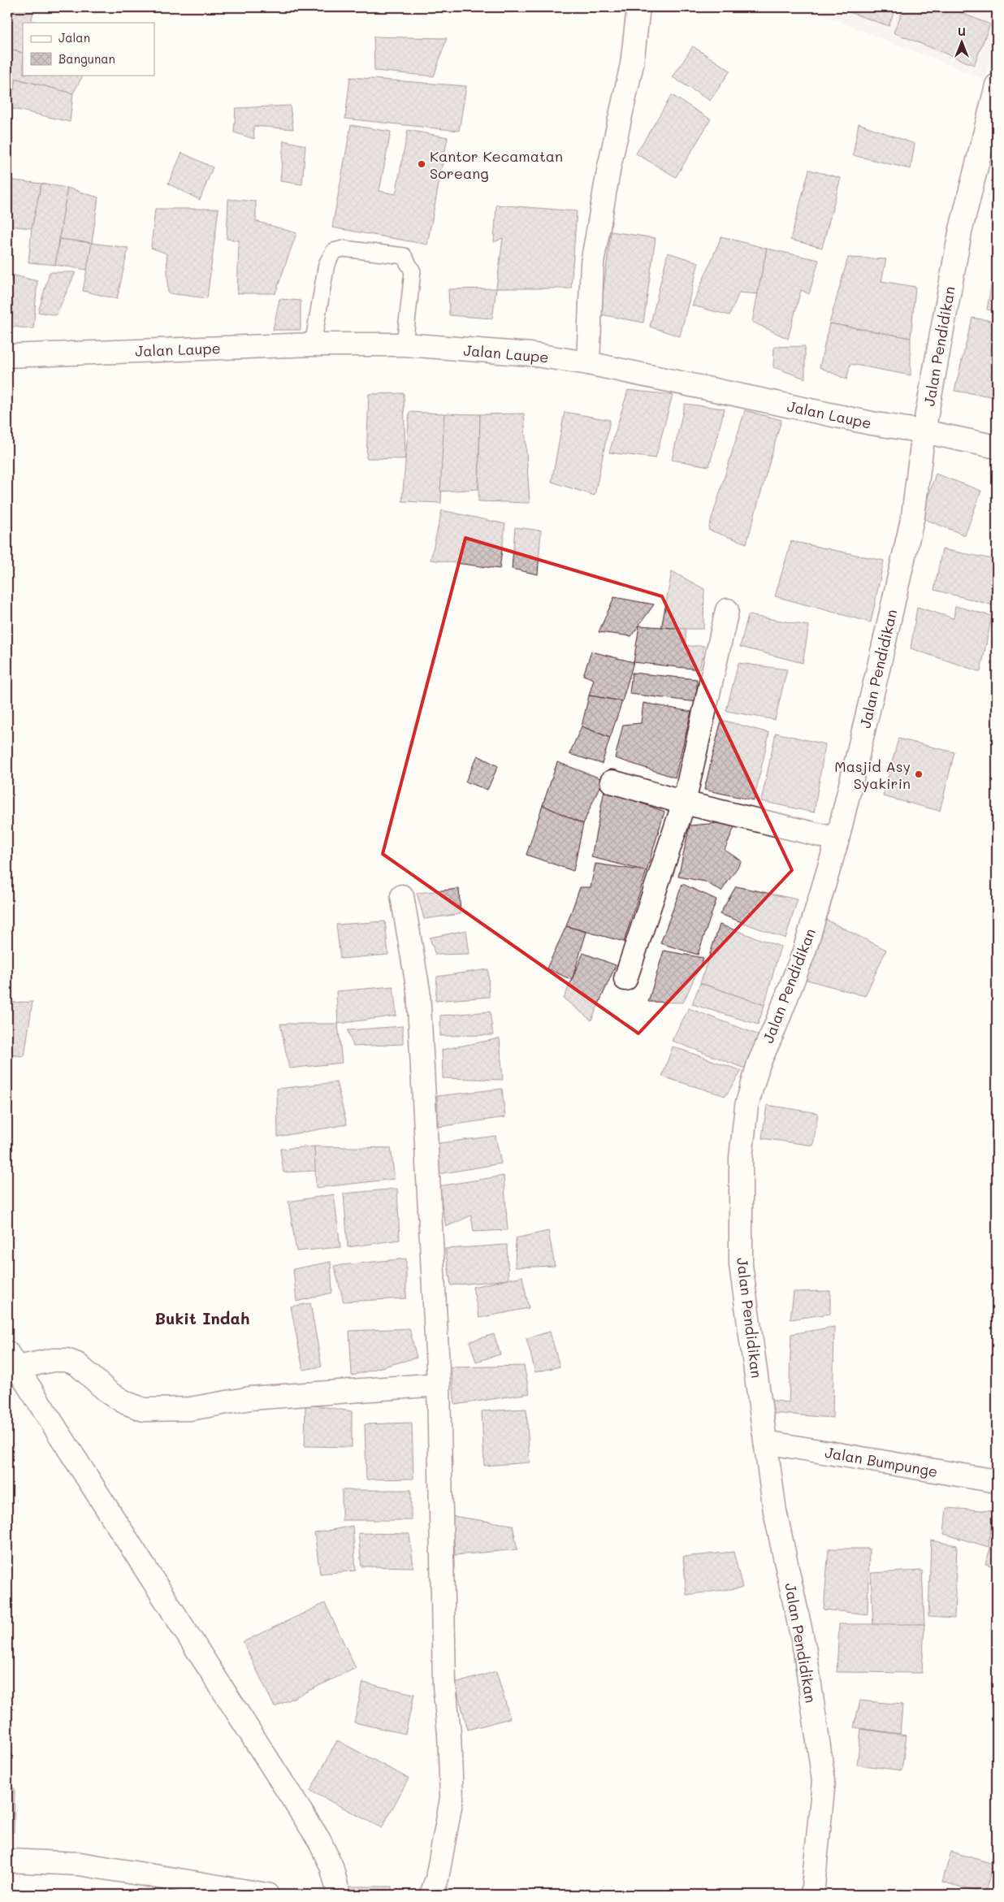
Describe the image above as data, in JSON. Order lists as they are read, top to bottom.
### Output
{
  "streets": {
    "street": ["Jalan Pendidikan", "Jalan Laupe", "Jalan Bumpunge"]
  },
  "crossings": [
    ["Jalan Pendidikan", "Jalan Laupe"],
    ["Jalan Pendidikan", "Jalan Bumpunge"]
  ],
  "districts": ["Bukit Indah"],
  "places": ["Kantor Kecamatan Soreang", "Masjid Asy Syakirin"],
  "legend": ["Jalan", "Bangunan"],
  "north": "top"
}
